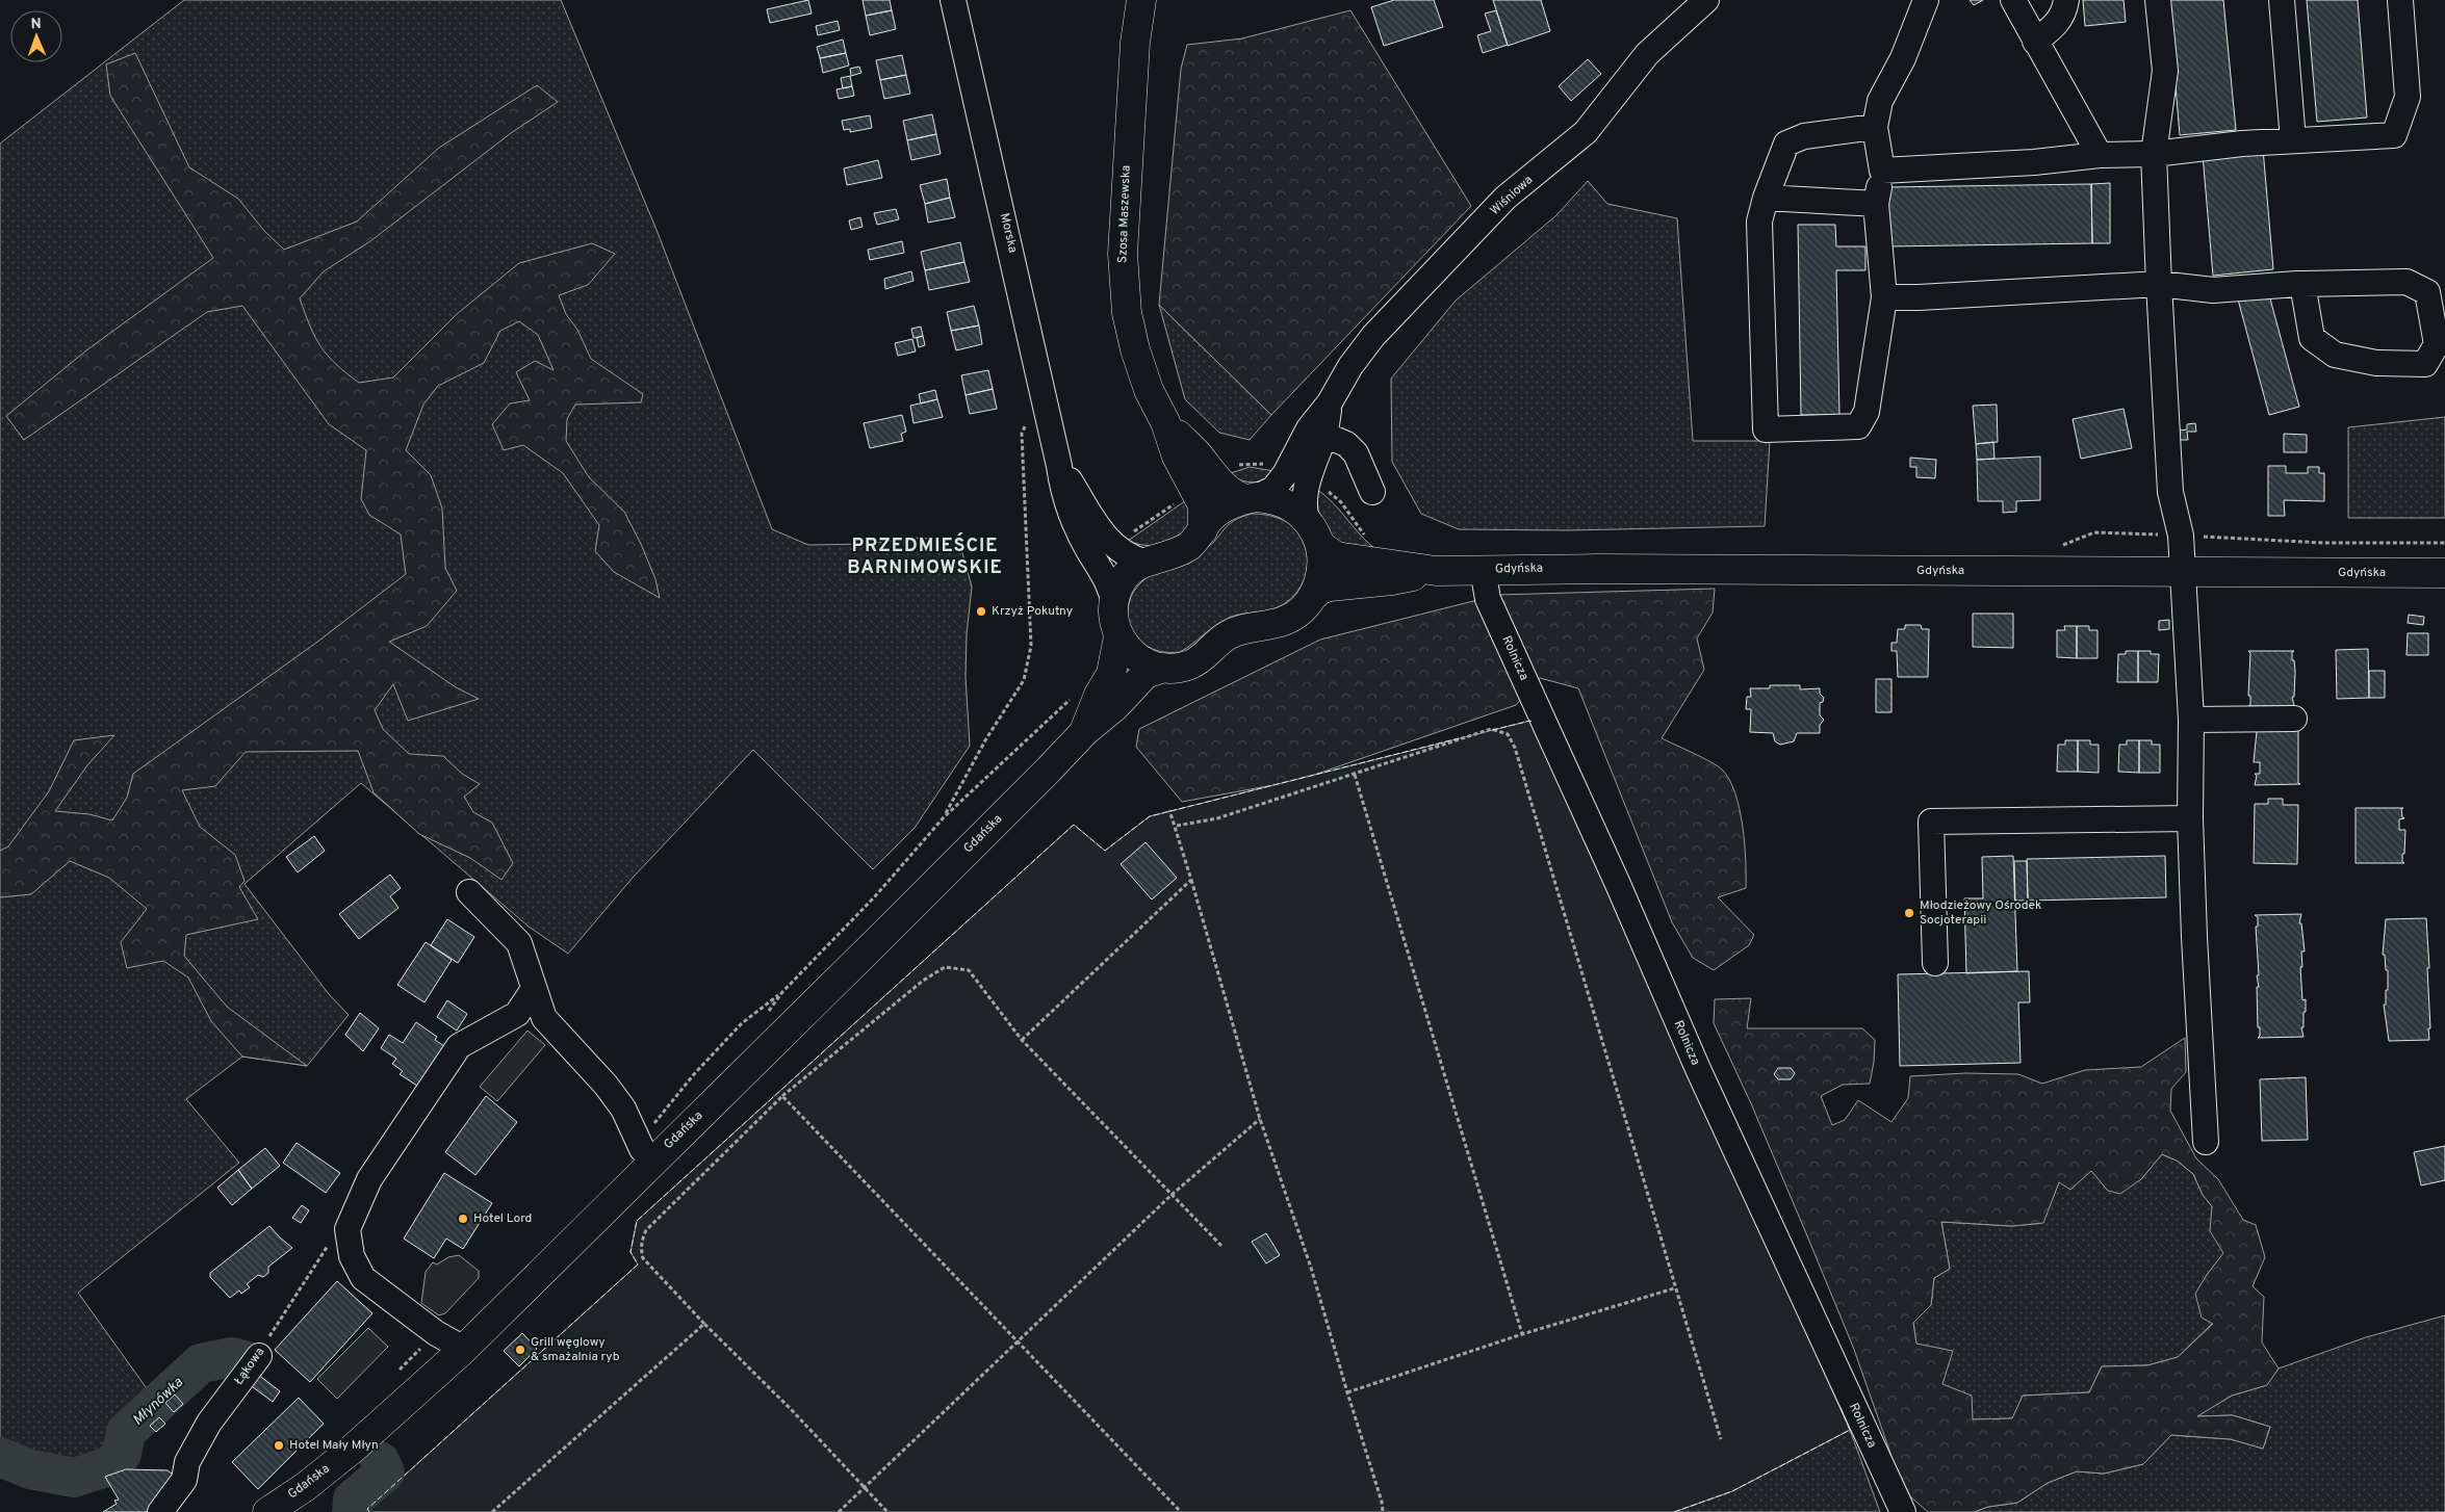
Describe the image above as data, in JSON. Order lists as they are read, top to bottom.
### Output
{
  "streets": {
    "main road": ["Szosa Maszewska", "Gdyńska", "Gdańska"],
    "street": [
      "Wiśniowa",
      "Morska",
      "Rolnicza",
      "Łąkowa"
    ]
  },
  "crossings": [
    ["Wiśniowa", "Szosa Maszewska"],
    ["Gdyńska", "Rolnicza"]
  ],
  "districts": ["PRZEDMIEŚCIE BARNIMOWSKIE"],
  "water": ["Młynówka"],
  "places": [
    "Krzyż Pokutny",
    "Młodzieżowy Ośrodek Socjoterapii",
    "Hotel Lord",
    "Grill węglowy & smażalnia ryb",
    "Hotel Mały Młyn"
  ],
  "north": "top"
}
